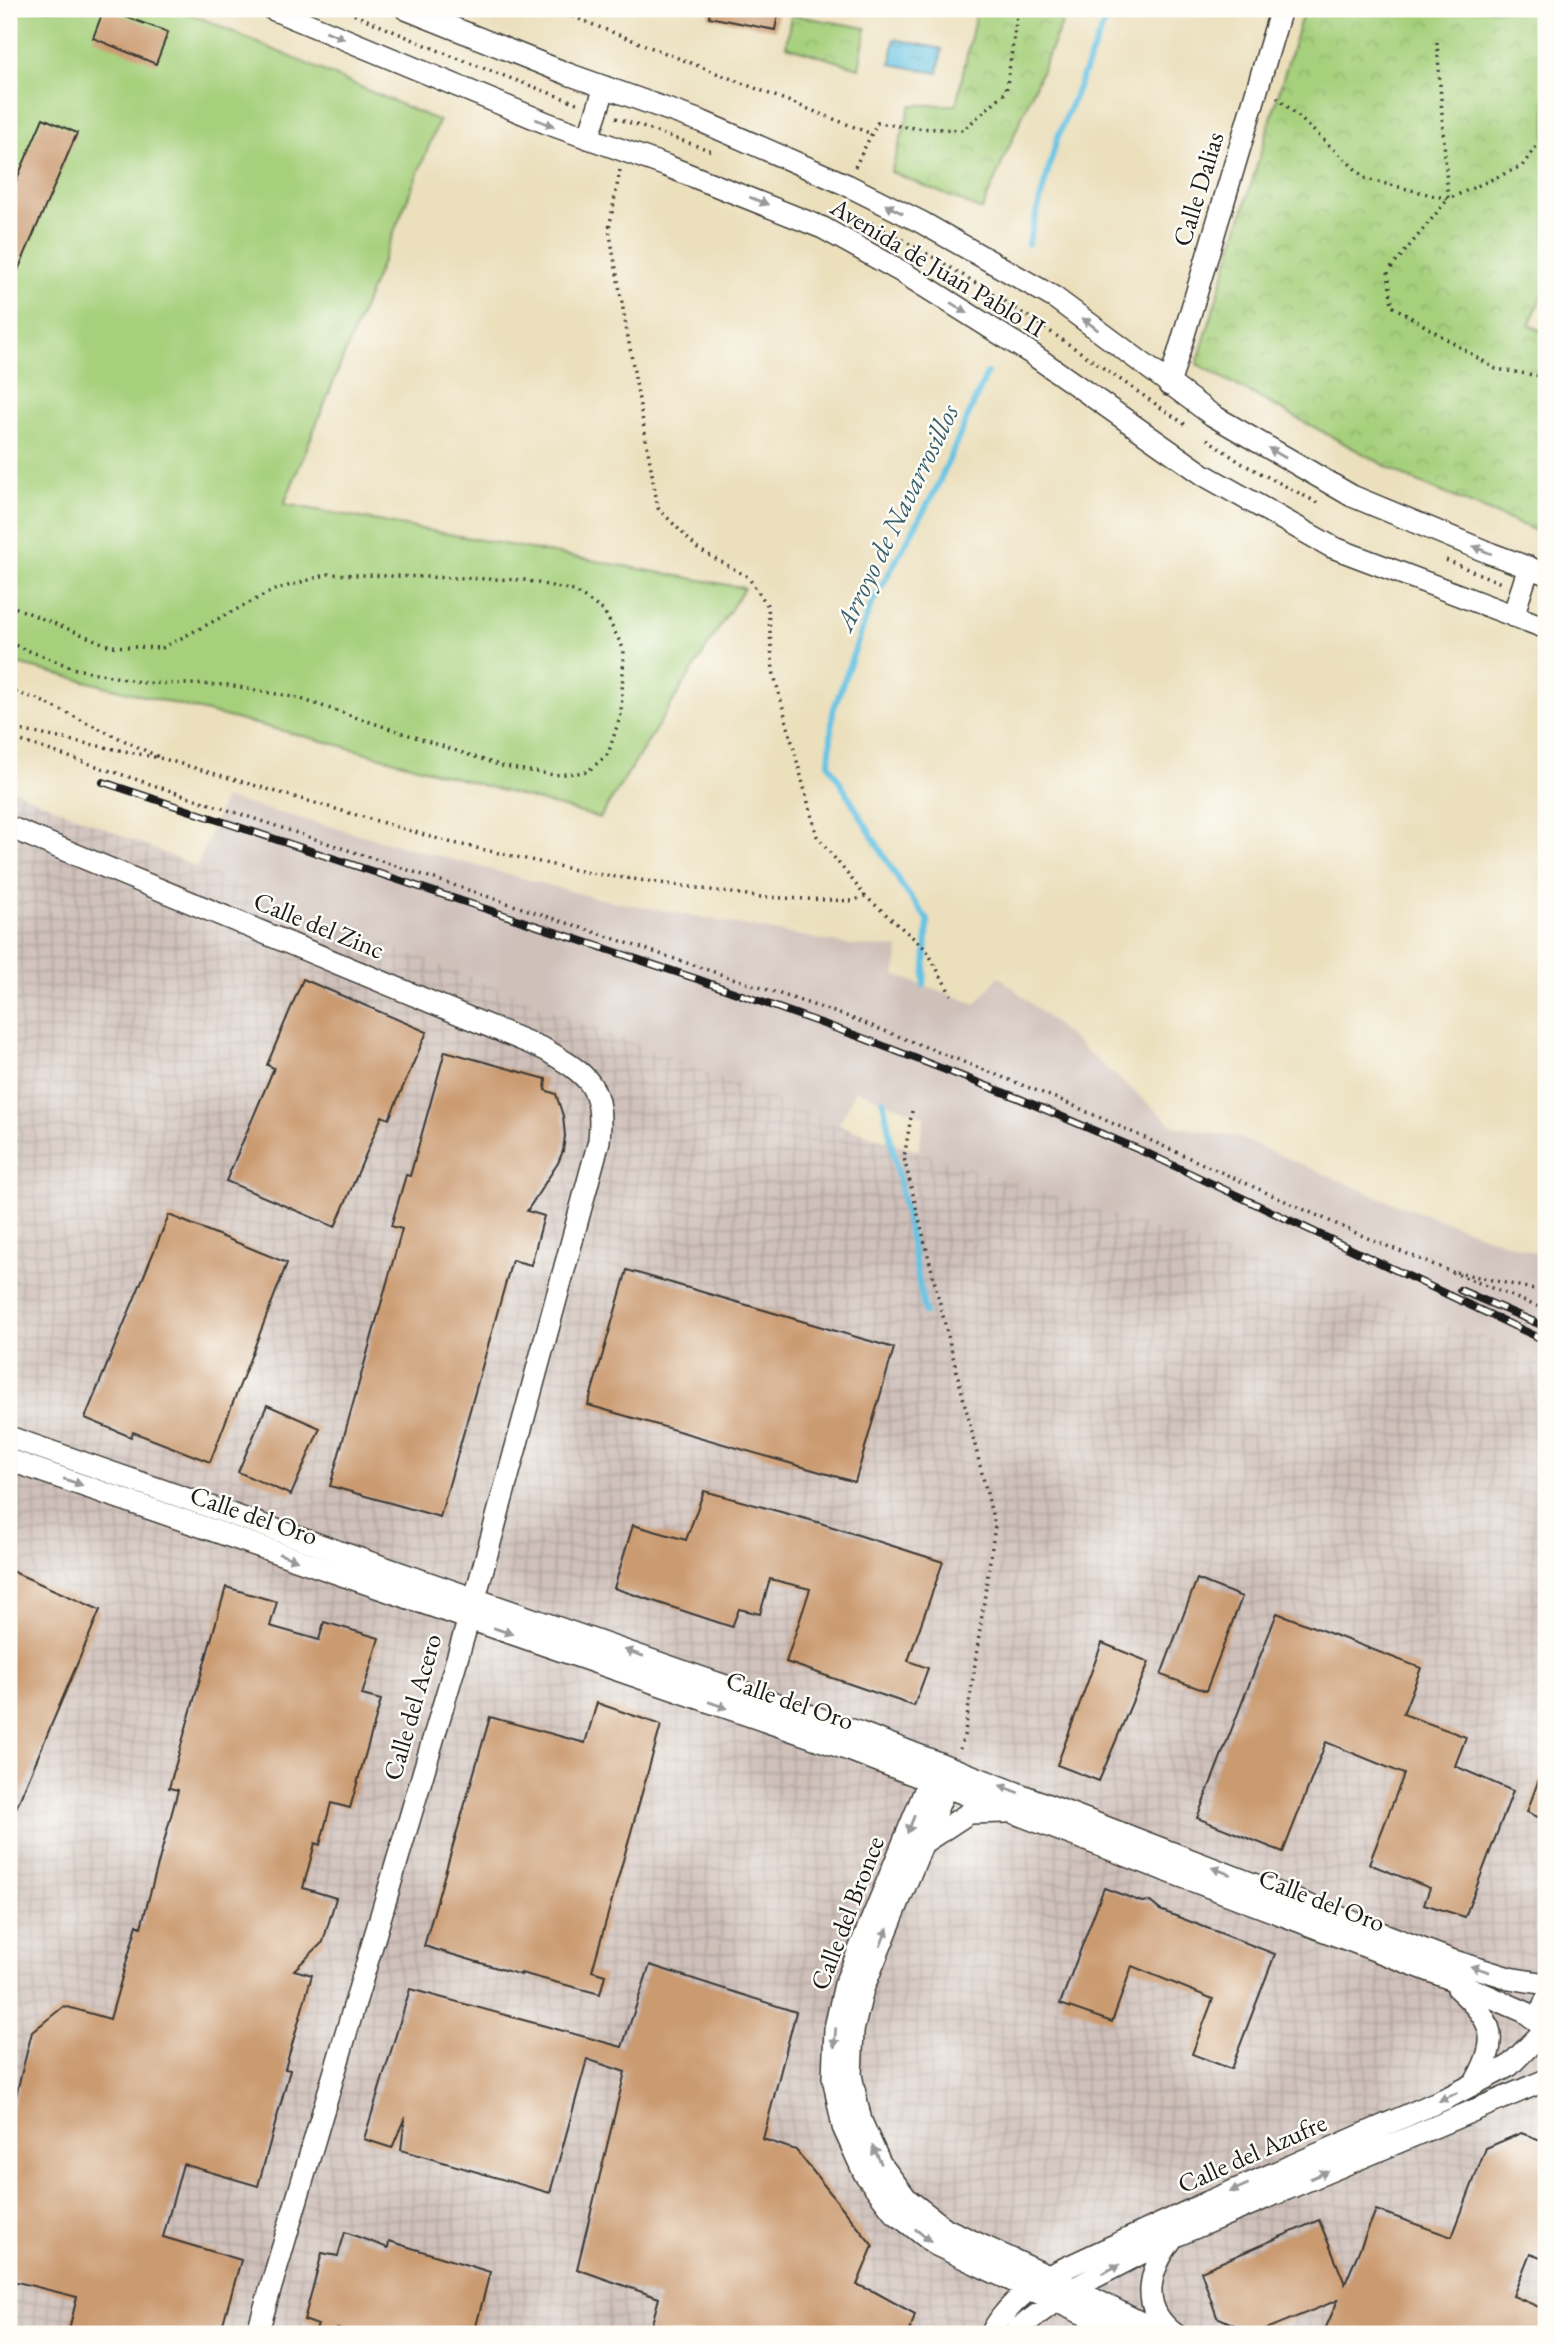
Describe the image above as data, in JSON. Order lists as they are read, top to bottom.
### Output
{
  "streets": {
    "street": [
      "Calle Dalias",
      "Avenida de Juan Pablo II",
      "Calle del Zinc",
      "Calle del Oro",
      "Calle del Acero",
      "Calle del Bronce",
      "Calle del Azufre"
    ]
  },
  "crossings": [
    ["Calle Dalias", "Avenida de Juan Pablo II"],
    ["Calle del Zinc", "Calle del Acero"],
    ["Calle del Oro", "Calle del Acero"],
    ["Calle del Oro", "Calle del Bronce"],
    ["Calle del Oro", "Calle del Azufre"],
    ["Calle del Bronce", "Calle del Azufre"]
  ],
  "water": ["Arroyo de Navarrosillos"]
}
